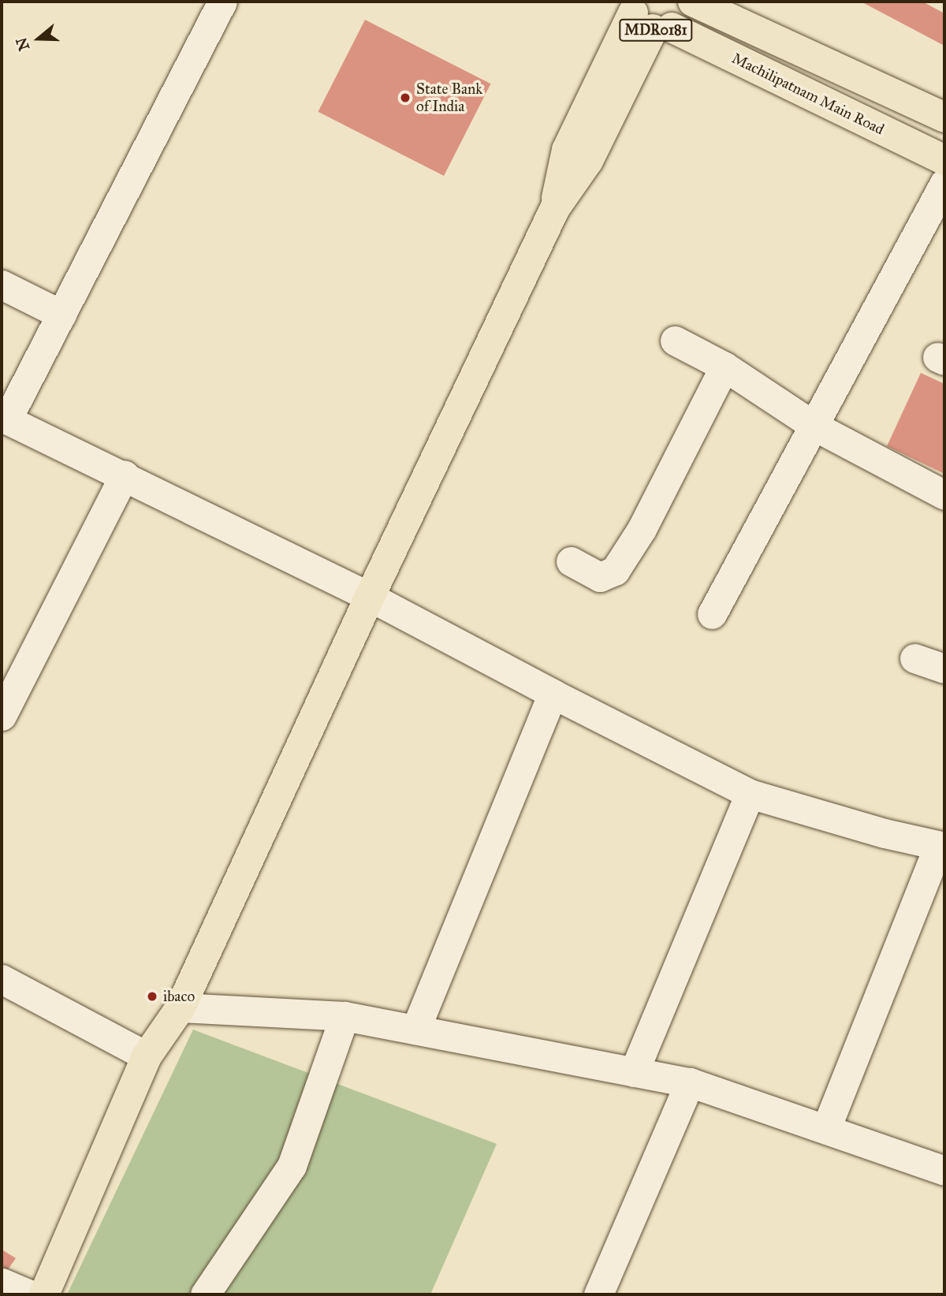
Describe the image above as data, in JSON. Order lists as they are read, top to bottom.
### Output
{
  "streets": {
    "main road": ["MDR0181", "Machilipatnam Main Road"]
  },
  "crossings": [
    ["MDR0181", "Machilipatnam Main Road"]
  ],
  "places": ["State Bank of India", "ibaco"],
  "north": "left"
}
